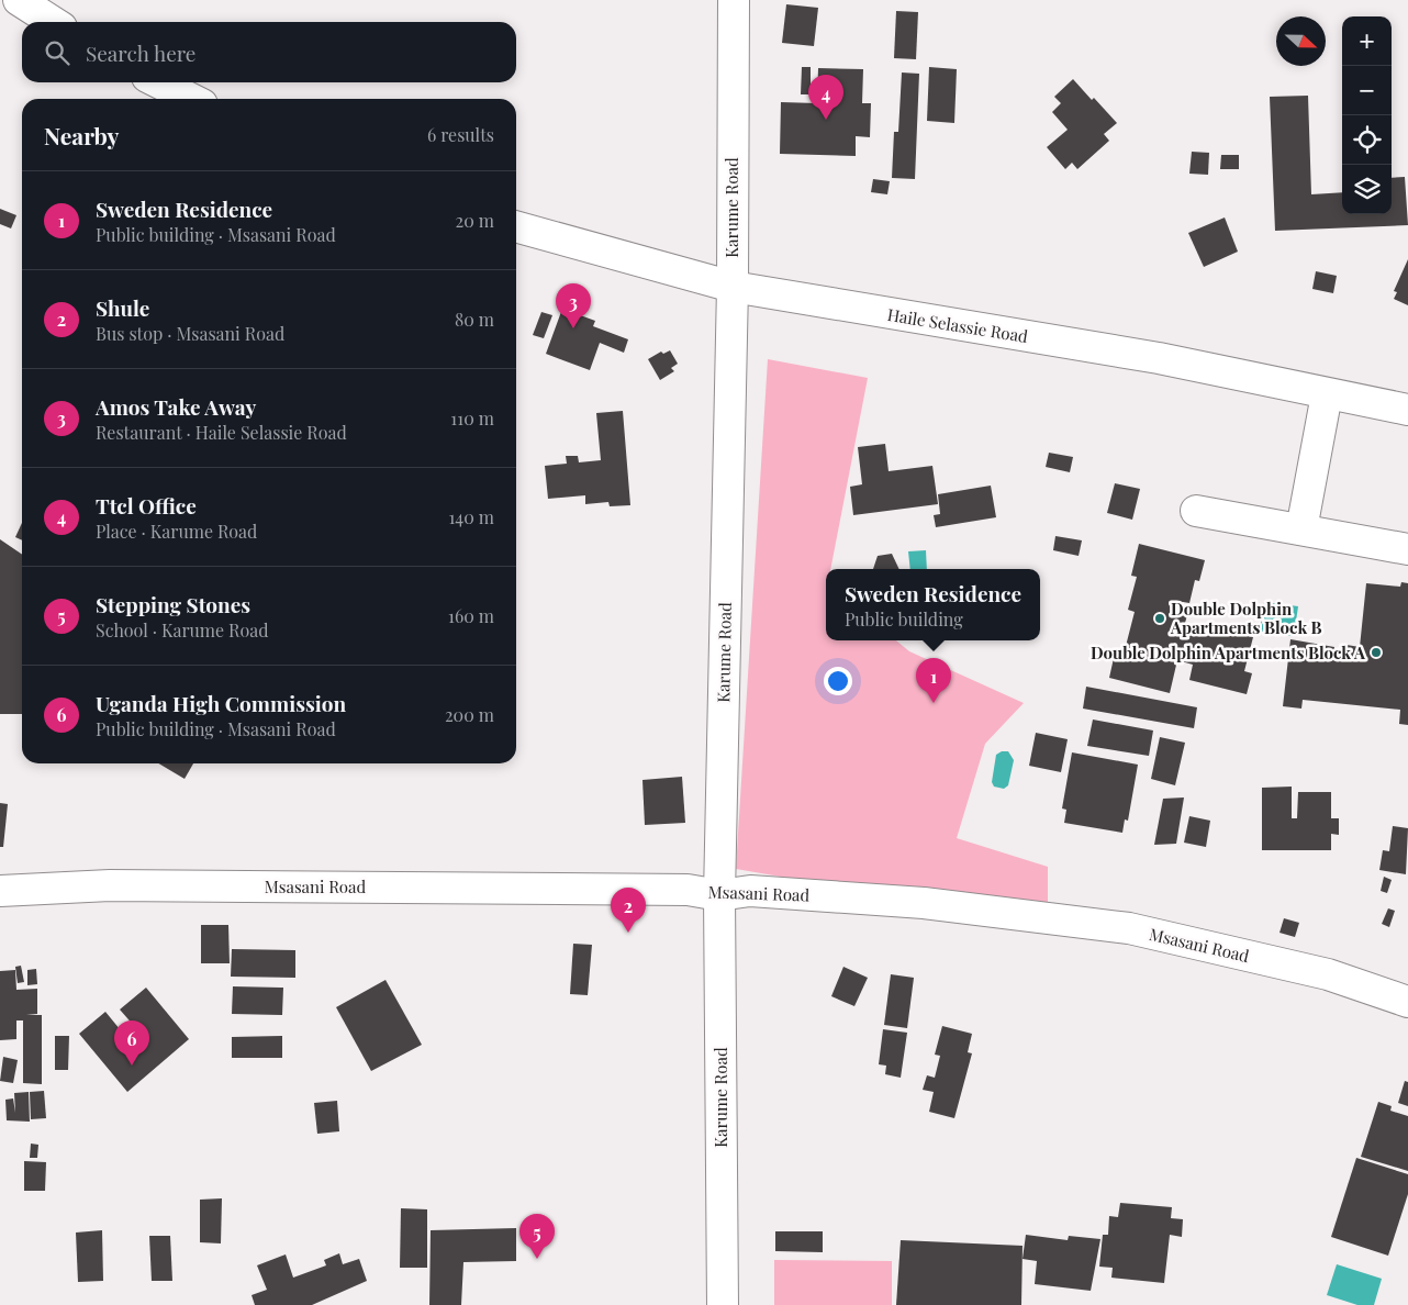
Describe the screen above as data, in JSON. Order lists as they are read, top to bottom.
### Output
{
  "streets": {
    "street": ["Karume Road", "Haile Selassie Road", "Msasani Road"]
  },
  "crossings": [
    ["Karume Road", "Haile Selassie Road"],
    ["Karume Road", "Msasani Road"]
  ],
  "places": ["Double Dolphin Apartments Block B", "Double Dolphin Apartments Block A"],
  "north": "right",
  "page": {
    "map_buttons": ["+", "−"],
    "search": "Search here",
    "pins": [
      "4",
      "3",
      "1",
      "2",
      "6",
      "5"
    ],
    "heading": ["Nearby", "6 results"],
    "list": [
      {
        "mark": "1",
        "name": "Sweden Residence",
        "note": "Public building · Msasani Road",
        "value": "20 m"
      },
      {
        "mark": "2",
        "name": "Shule",
        "note": "Bus stop · Msasani Road",
        "value": "80 m"
      },
      {
        "mark": "3",
        "name": "Amos Take Away",
        "note": "Restaurant · Haile Selassie Road",
        "value": "110 m"
      },
      {
        "mark": "4",
        "name": "Ttcl Office",
        "note": "Place · Karume Road",
        "value": "140 m"
      },
      {
        "mark": "5",
        "name": "Stepping Stones",
        "note": "School · Karume Road",
        "value": "160 m"
      },
      {
        "mark": "6",
        "name": "Uganda High Commission",
        "note": "Public building · Msasani Road",
        "value": "200 m"
      }
    ],
    "popup": ["Sweden Residence", "Public building"]
  }
}
